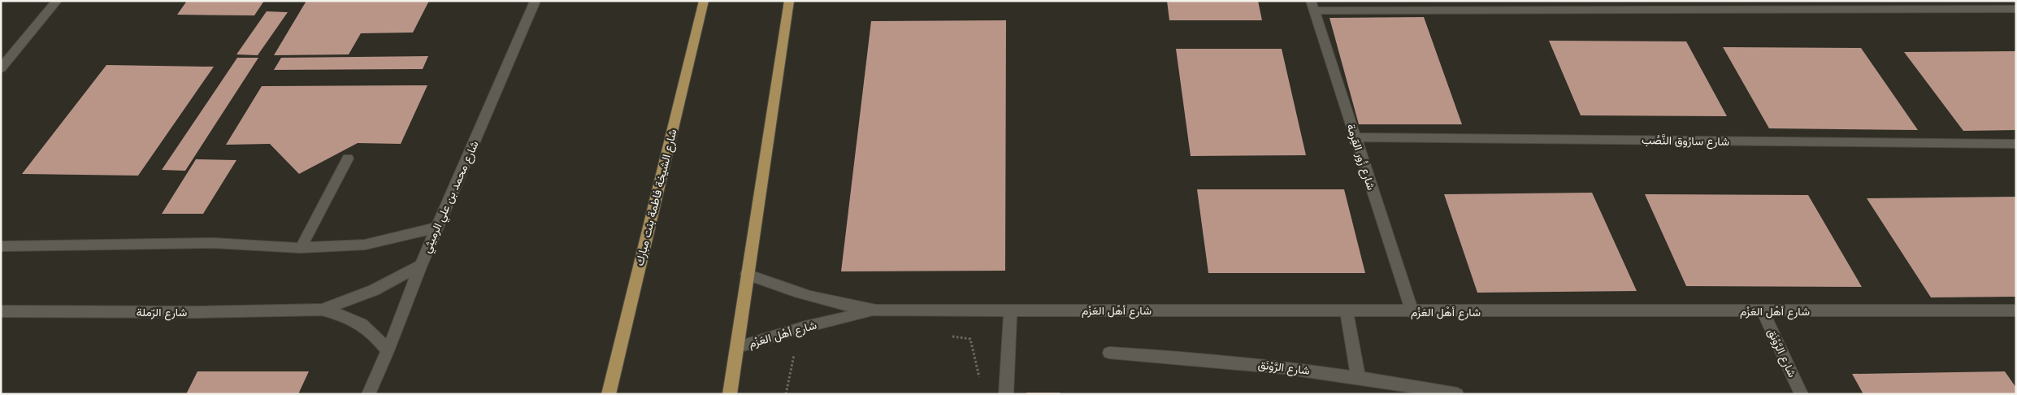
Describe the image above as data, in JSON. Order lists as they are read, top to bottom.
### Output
{
  "streets": {
    "main road": ["شارع الشيخة فاطمة بنت مبارك"],
    "street": [
      "شارع سارُوق النَّصُب",
      "شارع زُور القِرمة",
      "شارع محمد بن علي الرميثي",
      "شارع أهْل العَزْم",
      "شارع الرّملة",
      "شارع الرَّوْنَق"
    ]
  },
  "crossings": [
    ["شارع سارُوق النَّصُب", "شارع زُور القِرمة"],
    ["شارع زُور القِرمة", "شارع أهْل العَزْم"],
    ["شارع محمد بن علي الرميثي", "شارع الرّملة"],
    ["شارع أهْل العَزْم", "شارع الرَّوْنَق"]
  ]
}
